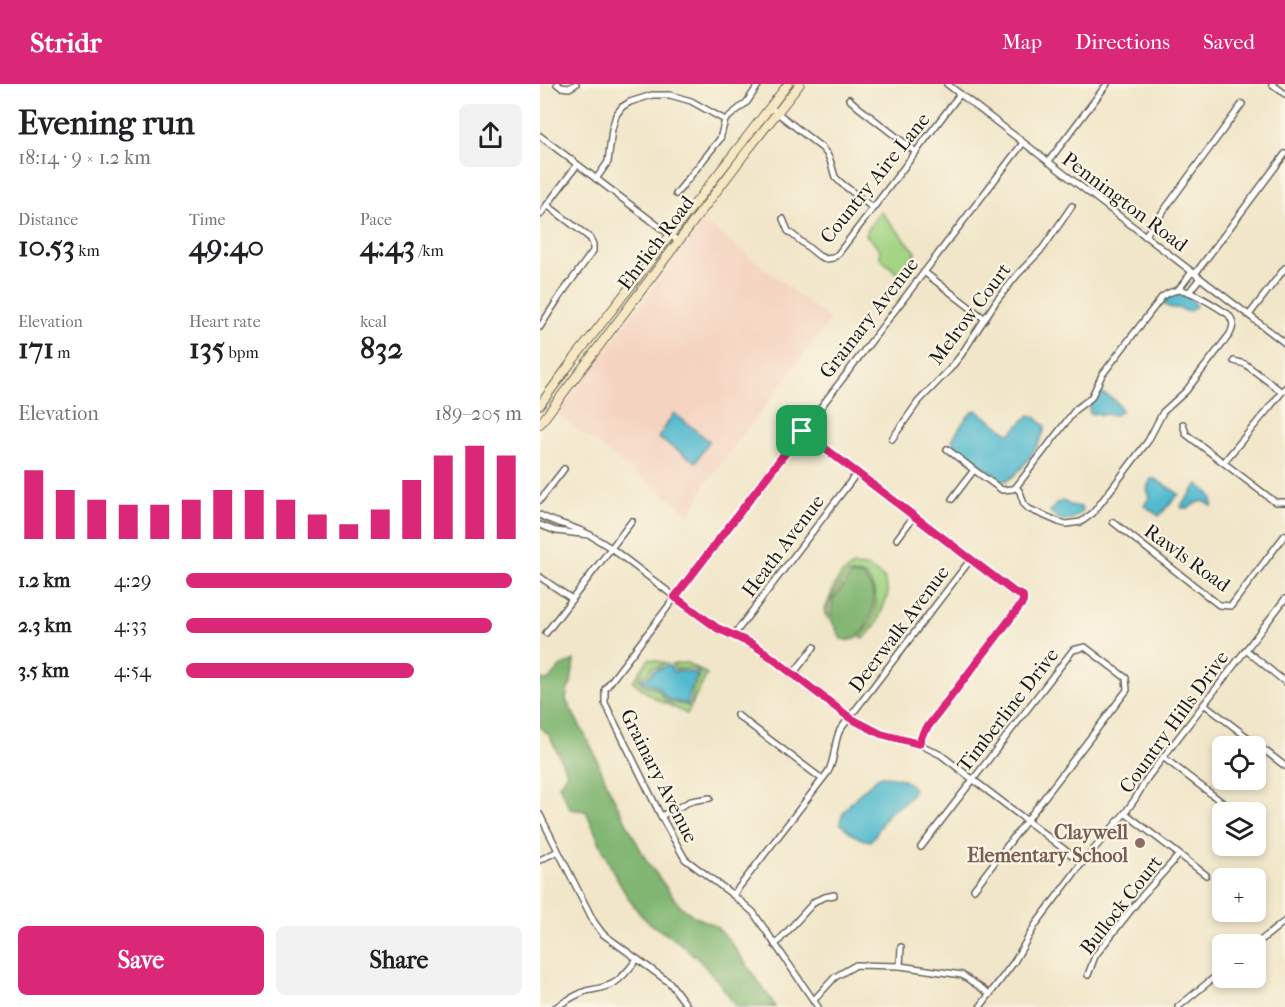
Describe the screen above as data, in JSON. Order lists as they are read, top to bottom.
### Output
{
  "streets": {
    "main road": ["Ehrlich Road"],
    "street": [
      "Country Aire Lane",
      "Pennington Road",
      "Melrow Court",
      "Grainary Avenue",
      "Heath Avenue",
      "Rawls Road",
      "Deerwalk Avenue",
      "Timberline Drive",
      "Country Hills Drive",
      "Bullock Court"
    ]
  },
  "crossings": [
    ["Country Aire Lane", "Pennington Road"],
    ["Pennington Road", "Grainary Avenue"],
    ["Grainary Avenue", "Deerwalk Avenue"]
  ],
  "places": ["Claywell Elementary School"],
  "page": {
    "header": "Stridr",
    "nav": ["Map", "Directions", "Saved"],
    "heading": ["Evening run", "18:14 · 9 × 1.2 km"],
    "stats": [
      ["Distance", "10.53 km"],
      ["Time", "49:40"],
      ["Pace", "4:43 /km"],
      ["Elevation", "171 m"],
      ["Heart rate", "135 bpm"],
      ["kcal", "832"]
    ],
    "chart": ["Elevation", "189–205 m"],
    "list": [
      {
        "name": "1.2 km",
        "note": "4:29"
      },
      {
        "name": "2.3 km",
        "note": "4:33"
      },
      {
        "name": "3.5 km",
        "note": "4:54"
      }
    ],
    "map_buttons": ["+", "−"],
    "buttons": ["Save", "Share"]
  }
}
